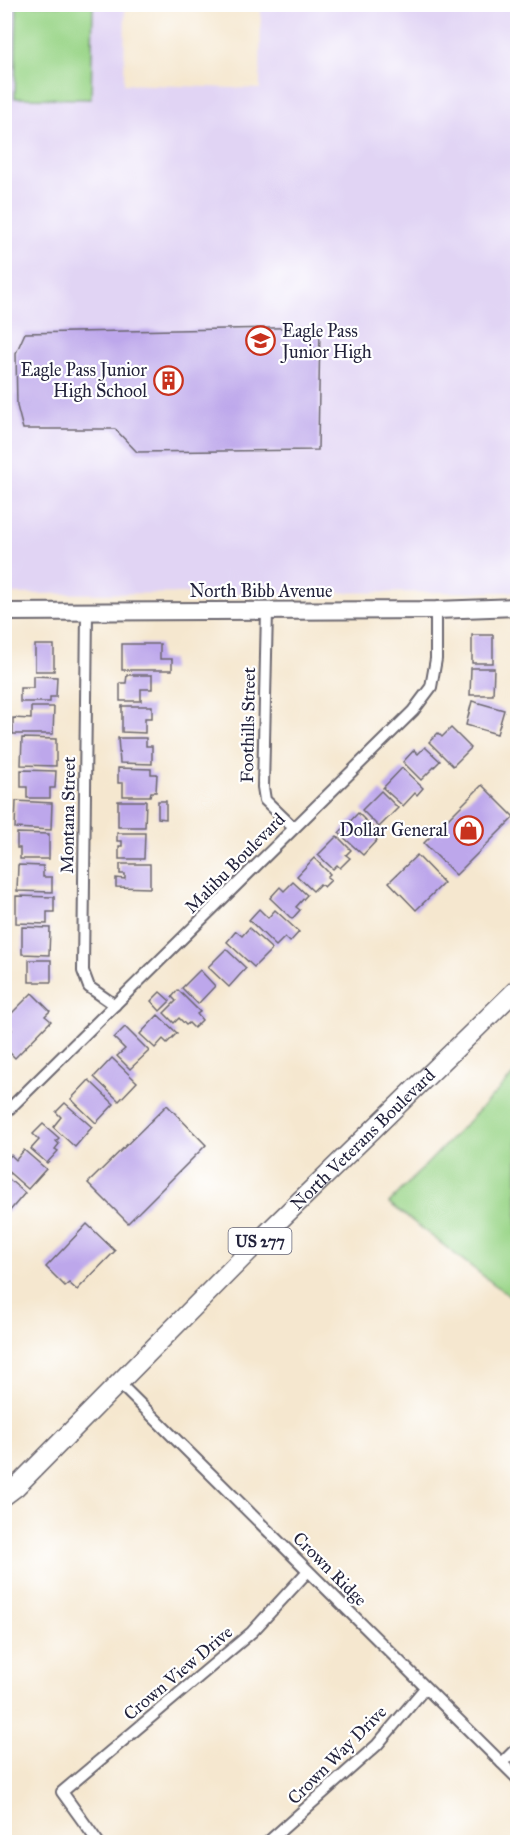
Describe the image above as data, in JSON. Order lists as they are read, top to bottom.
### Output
{
  "streets": {
    "highway": ["North Veterans Boulevard", "US 277"],
    "main road": ["North Bibb Avenue"],
    "street": [
      "Foothills Street",
      "Montana Street",
      "Malibu Boulevard",
      "Crown Ridge",
      "Crown View Drive",
      "Crown Way Drive"
    ]
  },
  "crossings": [
    ["North Bibb Avenue", "Foothills Street"],
    ["North Bibb Avenue", "Montana Street"],
    ["North Bibb Avenue", "Malibu Boulevard"],
    ["Foothills Street", "Malibu Boulevard"],
    ["Montana Street", "Malibu Boulevard"],
    ["North Veterans Boulevard", "Crown Ridge"],
    ["Crown Ridge", "Crown View Drive"],
    ["Crown Ridge", "Crown Way Drive"]
  ],
  "places": {
    "school or university": ["Eagle Pass Junior High"],
    "building": ["Eagle Pass Junior High School"],
    "shop": ["Dollar General"]
  }
}
